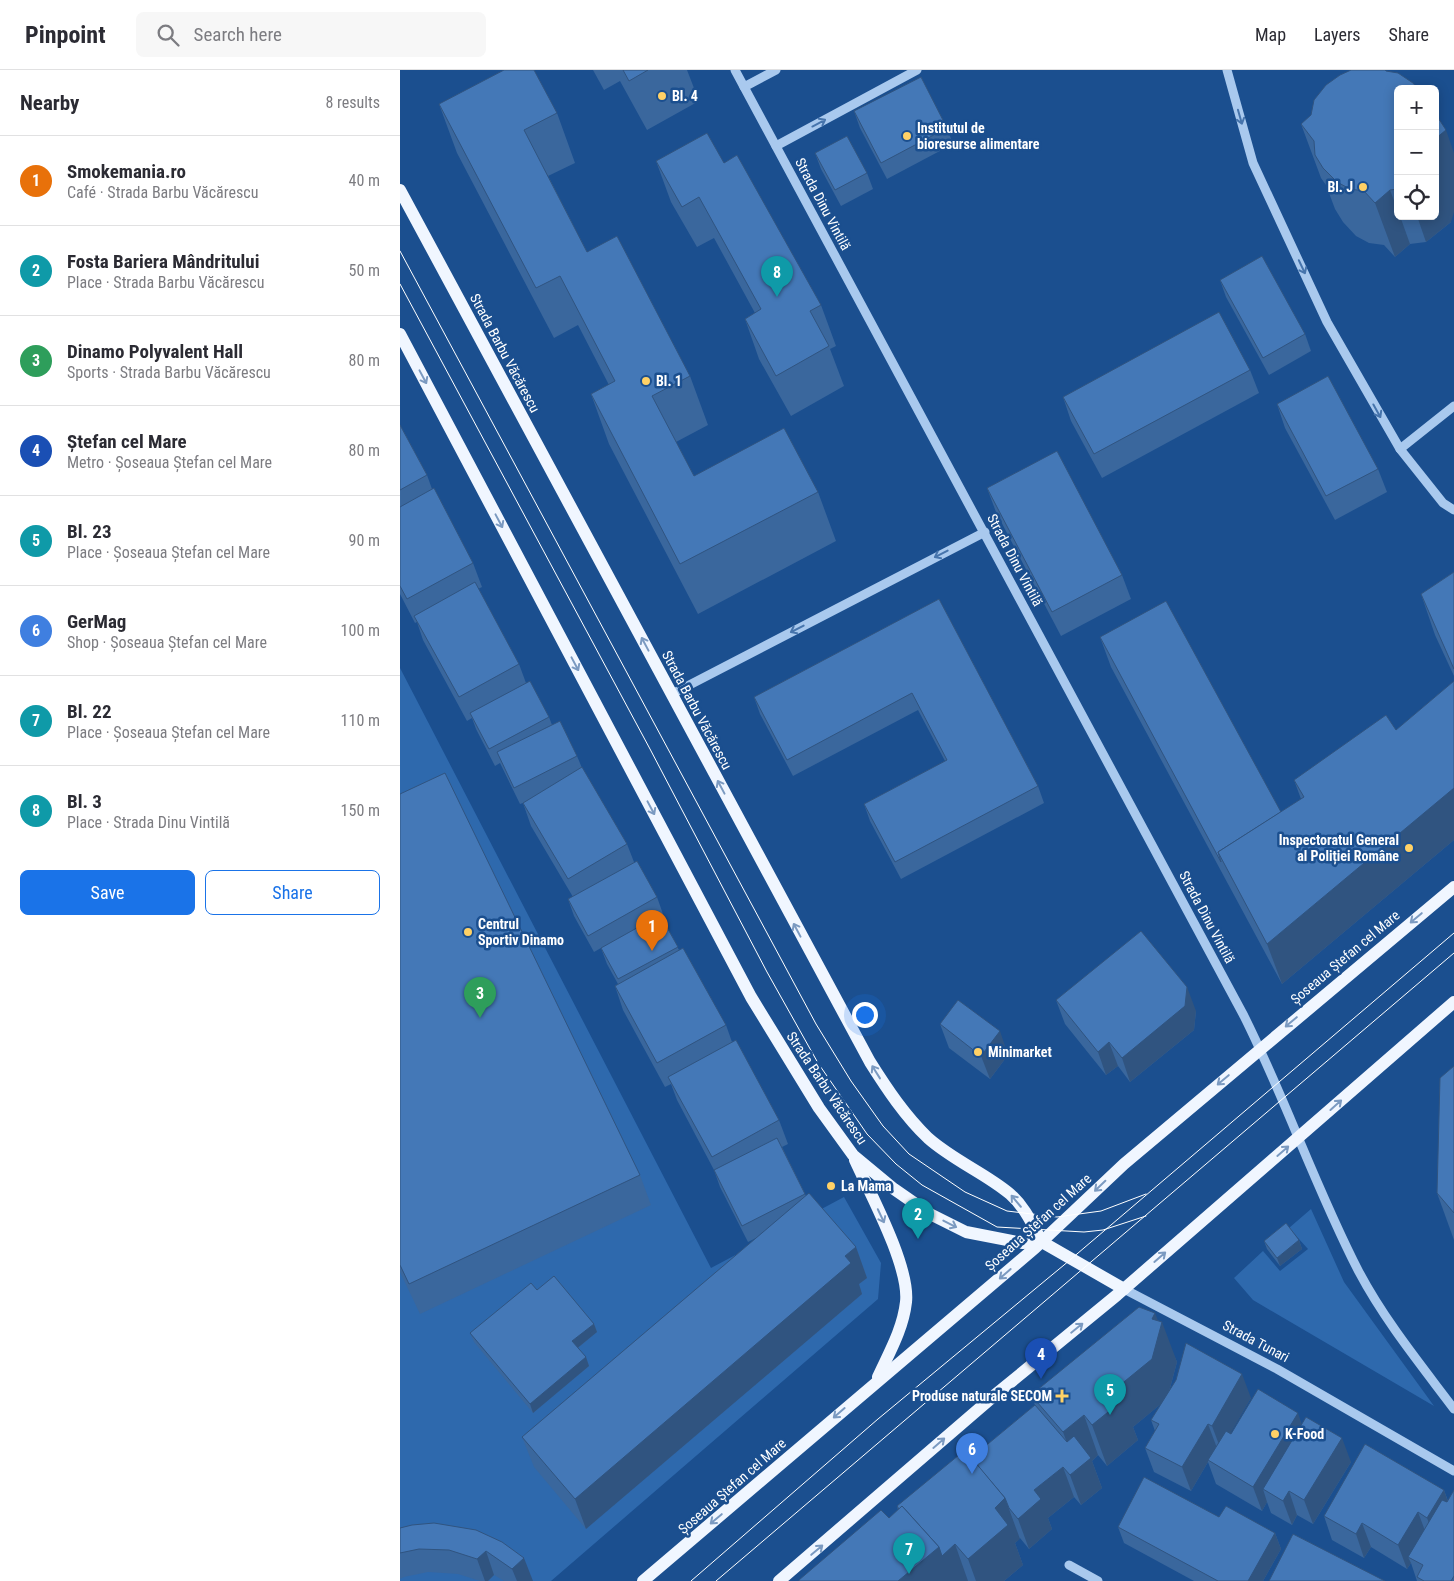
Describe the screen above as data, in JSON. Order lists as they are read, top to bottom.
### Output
{
  "streets": {
    "main road": ["Strada Barbu Văcărescu", "Șoseaua Ștefan cel Mare", "Strada Tunari"],
    "street": ["Strada Dinu Vintilă"]
  },
  "crossings": [
    ["Strada Dinu Vintilă", "Șoseaua Ștefan cel Mare"],
    ["Strada Barbu Văcărescu", "Șoseaua Ștefan cel Mare"],
    ["Strada Barbu Văcărescu", "Strada Tunari"],
    ["Șoseaua Ștefan cel Mare", "Strada Tunari"]
  ],
  "places": {
    "other": [
      "Bl. 4",
      "Institutul de bioresurse alimentare",
      "Bl. J",
      "Bl. 1",
      "Inspectoratul General al Poliției Române",
      "Centrul Sportiv Dinamo",
      "Minimarket",
      "La Mama",
      "K-Food"
    ],
    "health": ["Produse naturale SECOM"]
  },
  "page": {
    "header": "Pinpoint",
    "search": "Search here",
    "nav": ["Map", "Layers", "Share"],
    "heading": ["Nearby", "8 results"],
    "map_buttons": ["+", "−"],
    "list": [
      {
        "mark": "1",
        "name": "Smokemania.ro",
        "note": "Café · Strada Barbu Văcărescu",
        "value": "40 m"
      },
      {
        "mark": "2",
        "name": "Fosta Bariera Mândritului",
        "note": "Place · Strada Barbu Văcărescu",
        "value": "50 m"
      },
      {
        "mark": "3",
        "name": "Dinamo Polyvalent Hall",
        "note": "Sports · Strada Barbu Văcărescu",
        "value": "80 m"
      },
      {
        "mark": "4",
        "name": "Ștefan cel Mare",
        "note": "Metro · Șoseaua Ștefan cel Mare",
        "value": "80 m"
      },
      {
        "mark": "5",
        "name": "Bl. 23",
        "note": "Place · Șoseaua Ștefan cel Mare",
        "value": "90 m"
      },
      {
        "mark": "6",
        "name": "GerMag",
        "note": "Shop · Șoseaua Ștefan cel Mare",
        "value": "100 m"
      },
      {
        "mark": "7",
        "name": "Bl. 22",
        "note": "Place · Șoseaua Ștefan cel Mare",
        "value": "110 m"
      },
      {
        "mark": "8",
        "name": "Bl. 3",
        "note": "Place · Strada Dinu Vintilă",
        "value": "150 m"
      }
    ],
    "pins": [
      "8",
      "1",
      "3",
      "2",
      "4",
      "5",
      "6",
      "7"
    ],
    "buttons": ["Save", "Share"]
  }
}
